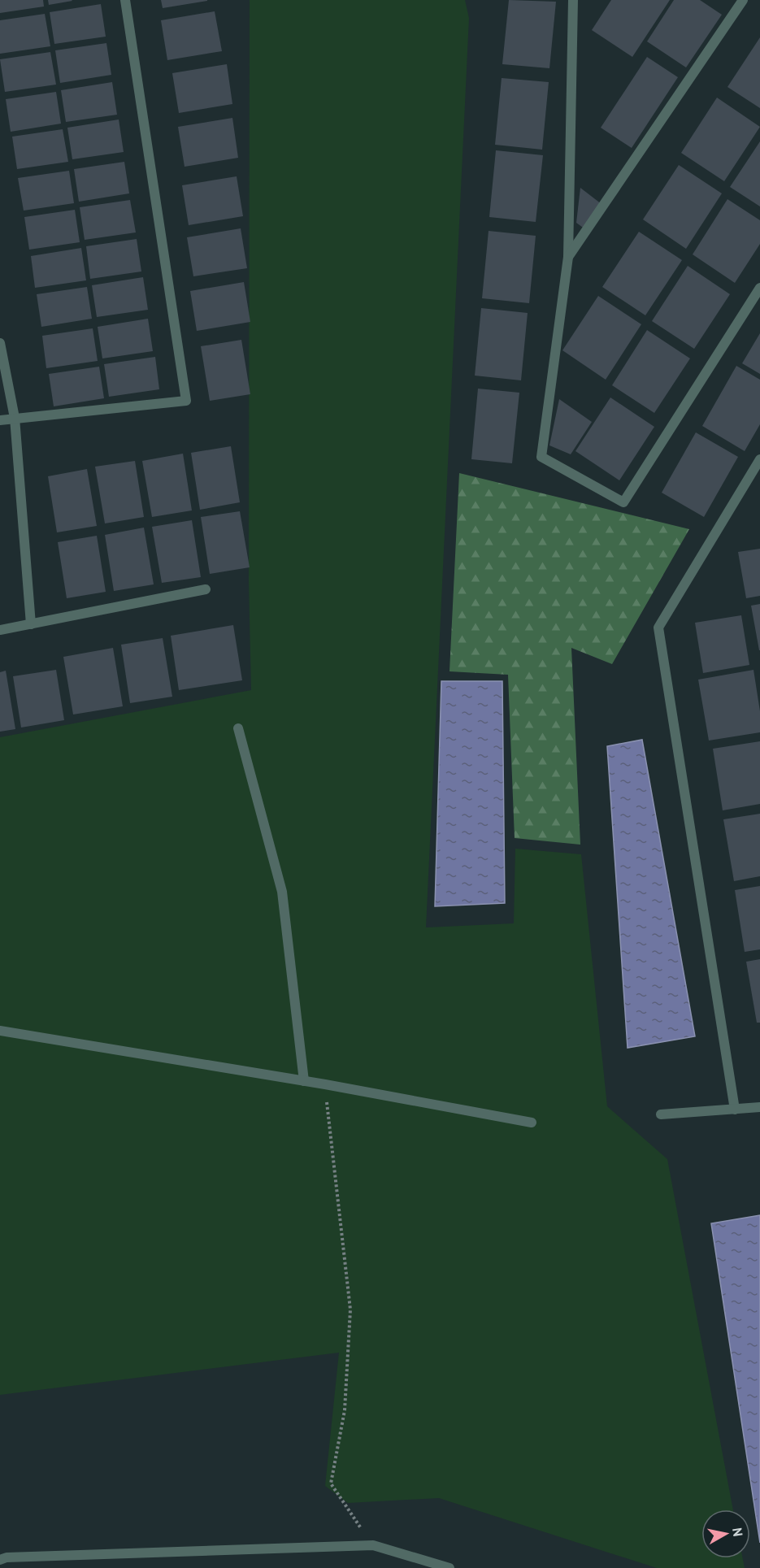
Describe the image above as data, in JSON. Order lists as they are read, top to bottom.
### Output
{
  "north": "right"
}
